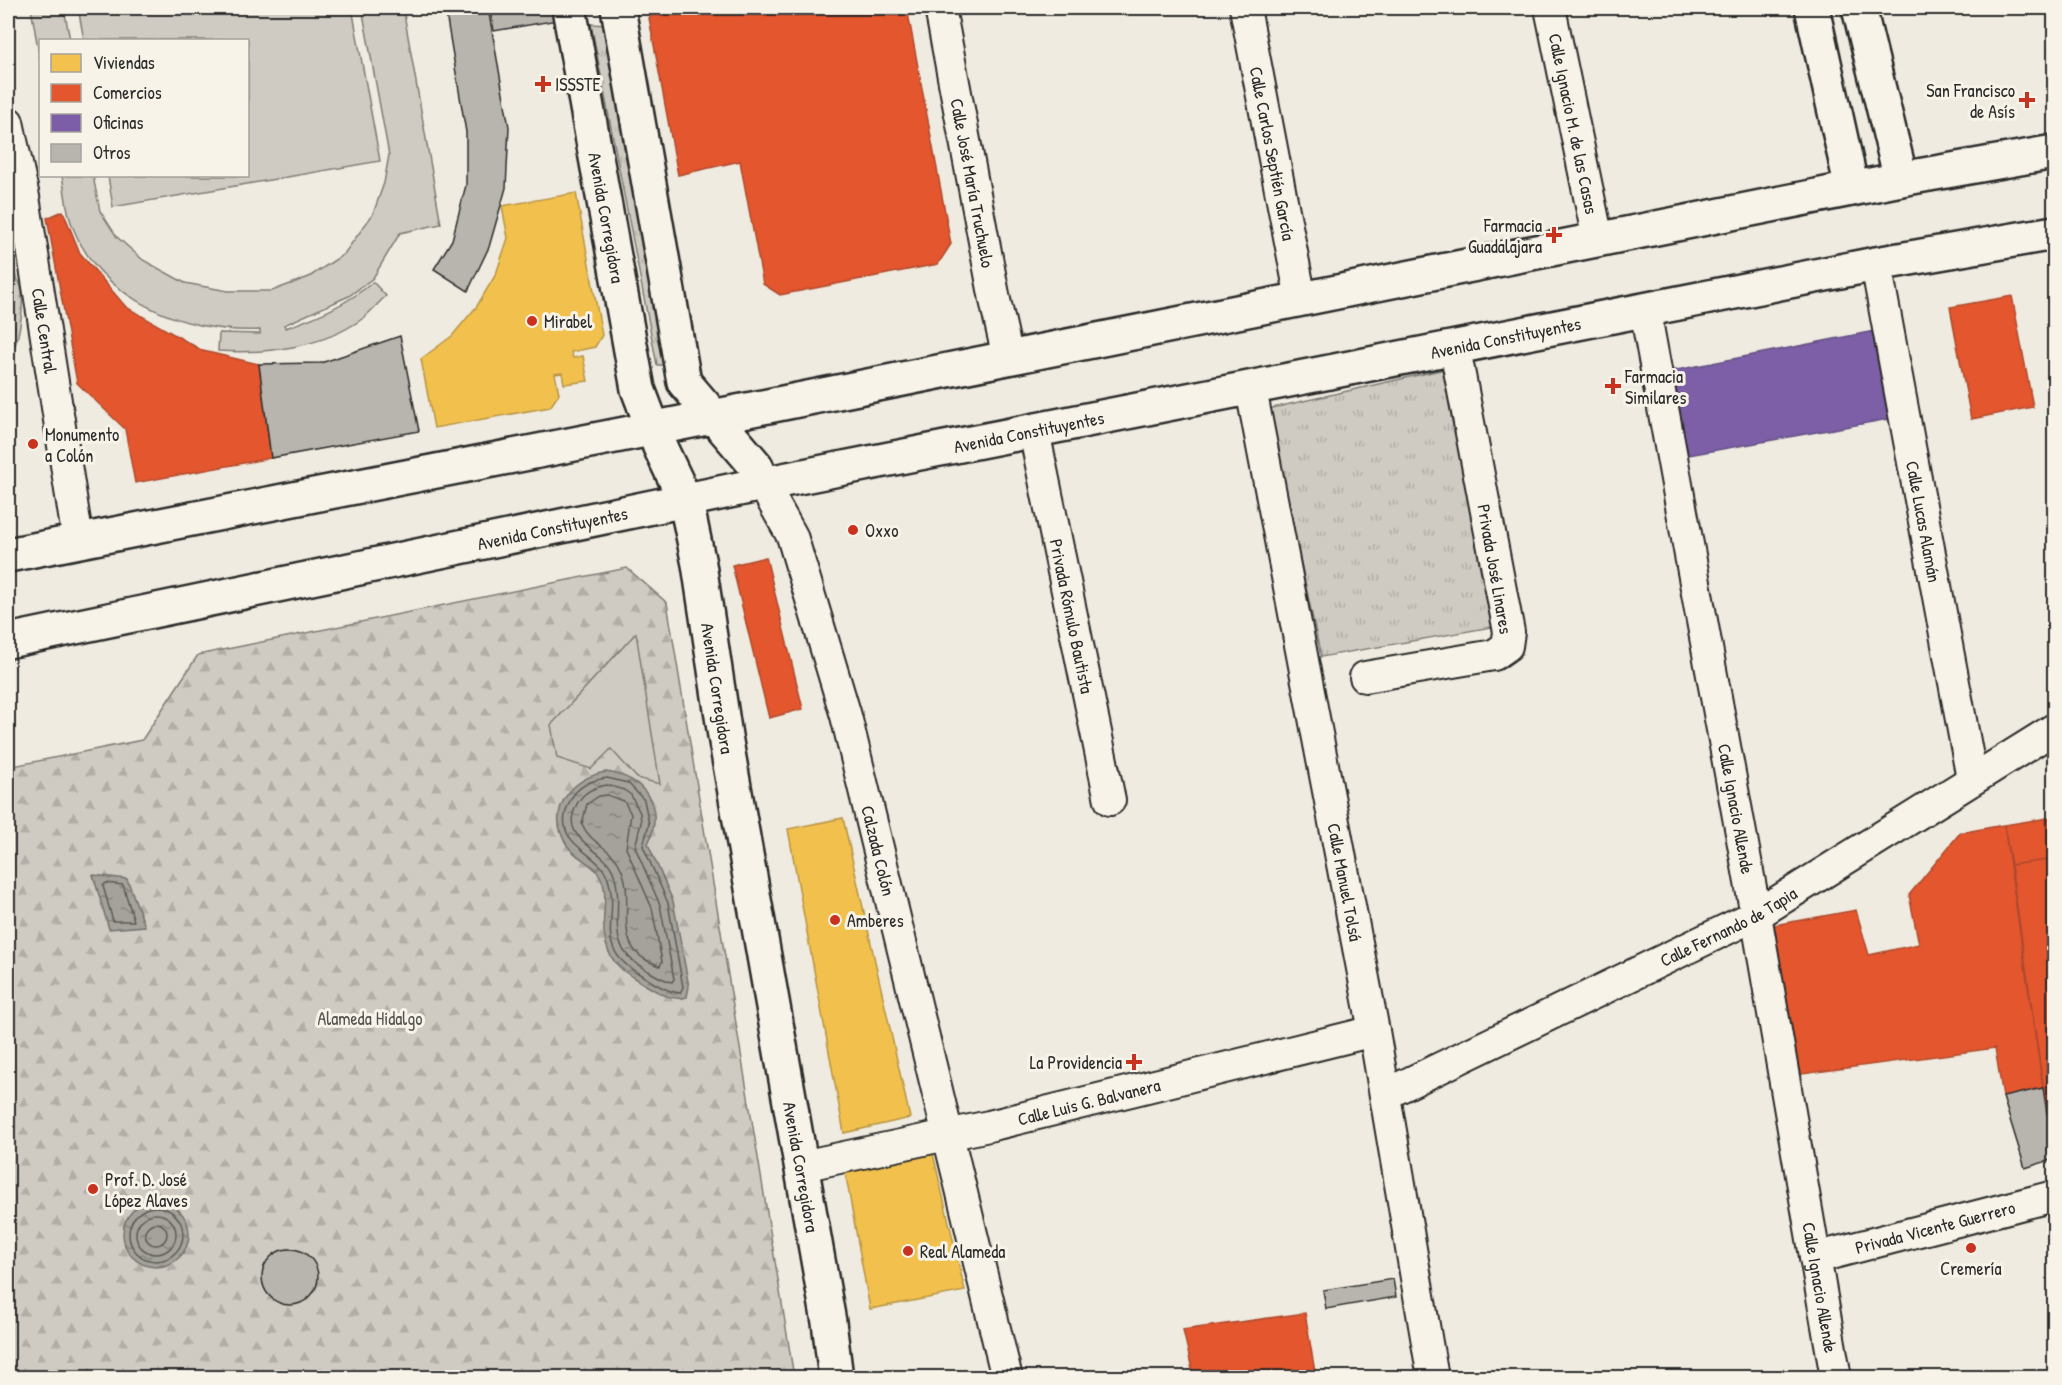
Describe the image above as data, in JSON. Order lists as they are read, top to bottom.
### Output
{
  "streets": {
    "main road": ["Avenida Corregidora", "Avenida Constituyentes", "Calzada Colón"],
    "street": [
      "Calle Ignacio M. de las Casas",
      "Calle Carlos Septién García",
      "Calle José María Truchuelo",
      "Calle Central",
      "Calle Lucas Alamán",
      "Privada José Linares",
      "Privada Rómulo Bautista",
      "Calle Ignacio Allende",
      "Calle Manuel Tolsá",
      "Calle Fernando de Tapia",
      "Calle Luis G. Balvanera",
      "Privada Vicente Guerrero"
    ]
  },
  "crossings": [
    ["Avenida Corregidora", "Avenida Constituyentes"],
    ["Avenida Corregidora", "Calle Luis G. Balvanera"],
    ["Avenida Constituyentes", "Calle Lucas Alamán"],
    ["Avenida Constituyentes", "Privada José Linares"],
    ["Avenida Constituyentes", "Privada Rómulo Bautista"],
    ["Avenida Constituyentes", "Calle Ignacio Allende"],
    ["Avenida Constituyentes", "Calzada Colón"],
    ["Avenida Constituyentes", "Calle Manuel Tolsá"],
    ["Calle Lucas Alamán", "Calle Fernando de Tapia"],
    ["Calle Ignacio Allende", "Calle Fernando de Tapia"],
    ["Calle Ignacio Allende", "Privada Vicente Guerrero"],
    ["Calzada Colón", "Calle Luis G. Balvanera"],
    ["Calle Manuel Tolsá", "Calle Fernando de Tapia"],
    ["Calle Manuel Tolsá", "Calle Luis G. Balvanera"]
  ],
  "parks": ["Alameda Hidalgo"],
  "places": {
    "health": [
      "ISSSTE",
      "San Francisco de Asís",
      "Farmacia Guadalajara",
      "Farmacia Similares",
      "La Providencia"
    ],
    "other": [
      "Mirabel",
      "Monumento a Colón",
      "Oxxo",
      "Amberes",
      "Prof. D. José López Alaves",
      "Cremería",
      "Real Alameda"
    ]
  },
  "legend": [
    "Viviendas",
    "Comercios",
    "Oficinas",
    "Otros"
  ]
}
